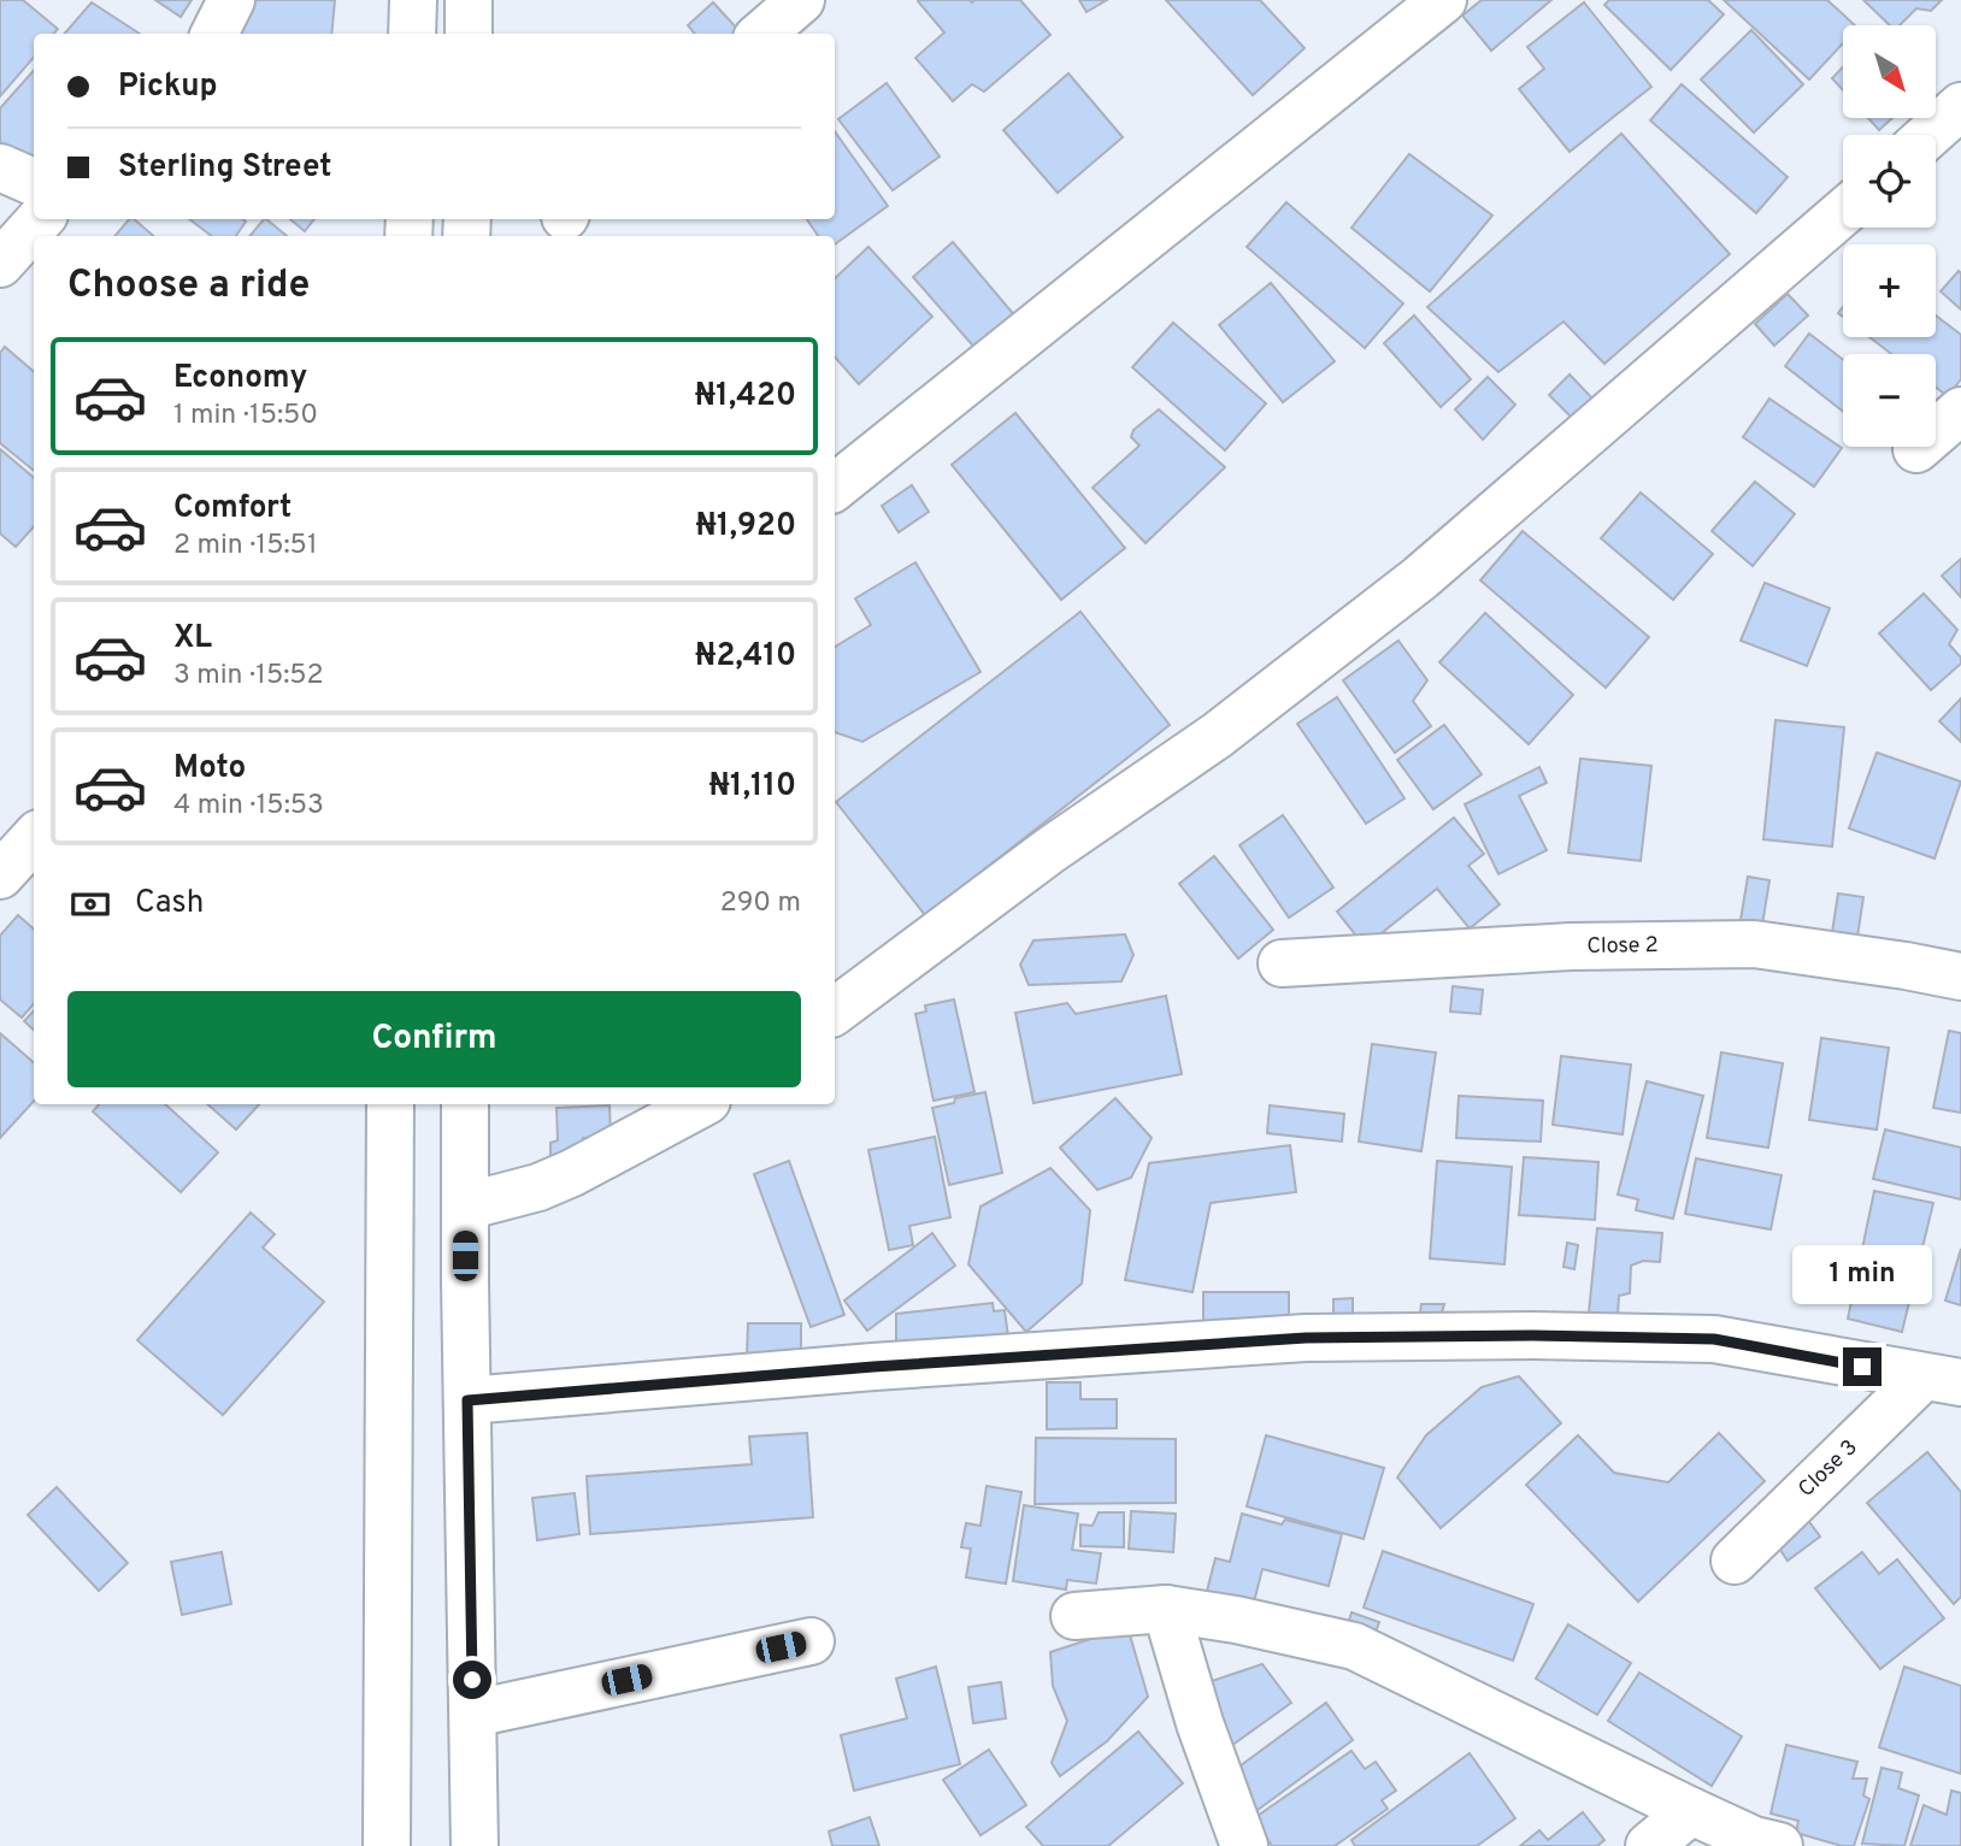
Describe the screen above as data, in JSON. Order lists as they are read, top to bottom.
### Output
{
  "streets": {
    "street": ["Close 2", "Close 3"]
  },
  "north": "bottom right",
  "page": {
    "map_buttons": ["+", "−"],
    "banner": ["Pickup", "Sterling Street"],
    "heading": "Choose a ride",
    "list": [
      {
        "name": "Economy",
        "note": "1 min · 15:50",
        "value": "₦1,420"
      },
      {
        "name": "Comfort",
        "note": "2 min · 15:51",
        "value": "₦1,920"
      },
      {
        "name": "XL",
        "note": "3 min · 15:52",
        "value": "₦2,410"
      },
      {
        "name": "Moto",
        "note": "4 min · 15:53",
        "value": "₦1,110"
      }
    ],
    "pay": ["Cash", "290 m"],
    "buttons": "Confirm",
    "bubble": "1 min"
  }
}
